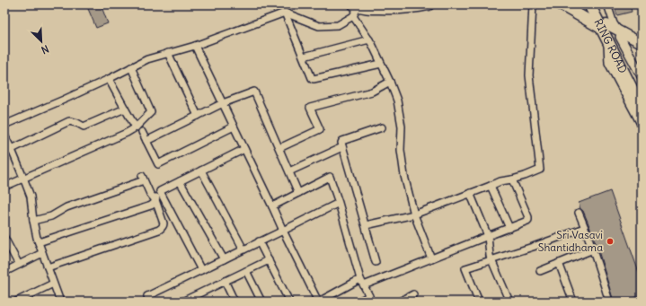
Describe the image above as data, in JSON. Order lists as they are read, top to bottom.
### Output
{
  "streets": {
    "highway": ["RING ROAD"]
  },
  "places": ["Sri Vasavi Shantidhama"],
  "north": "bottom right"
}
